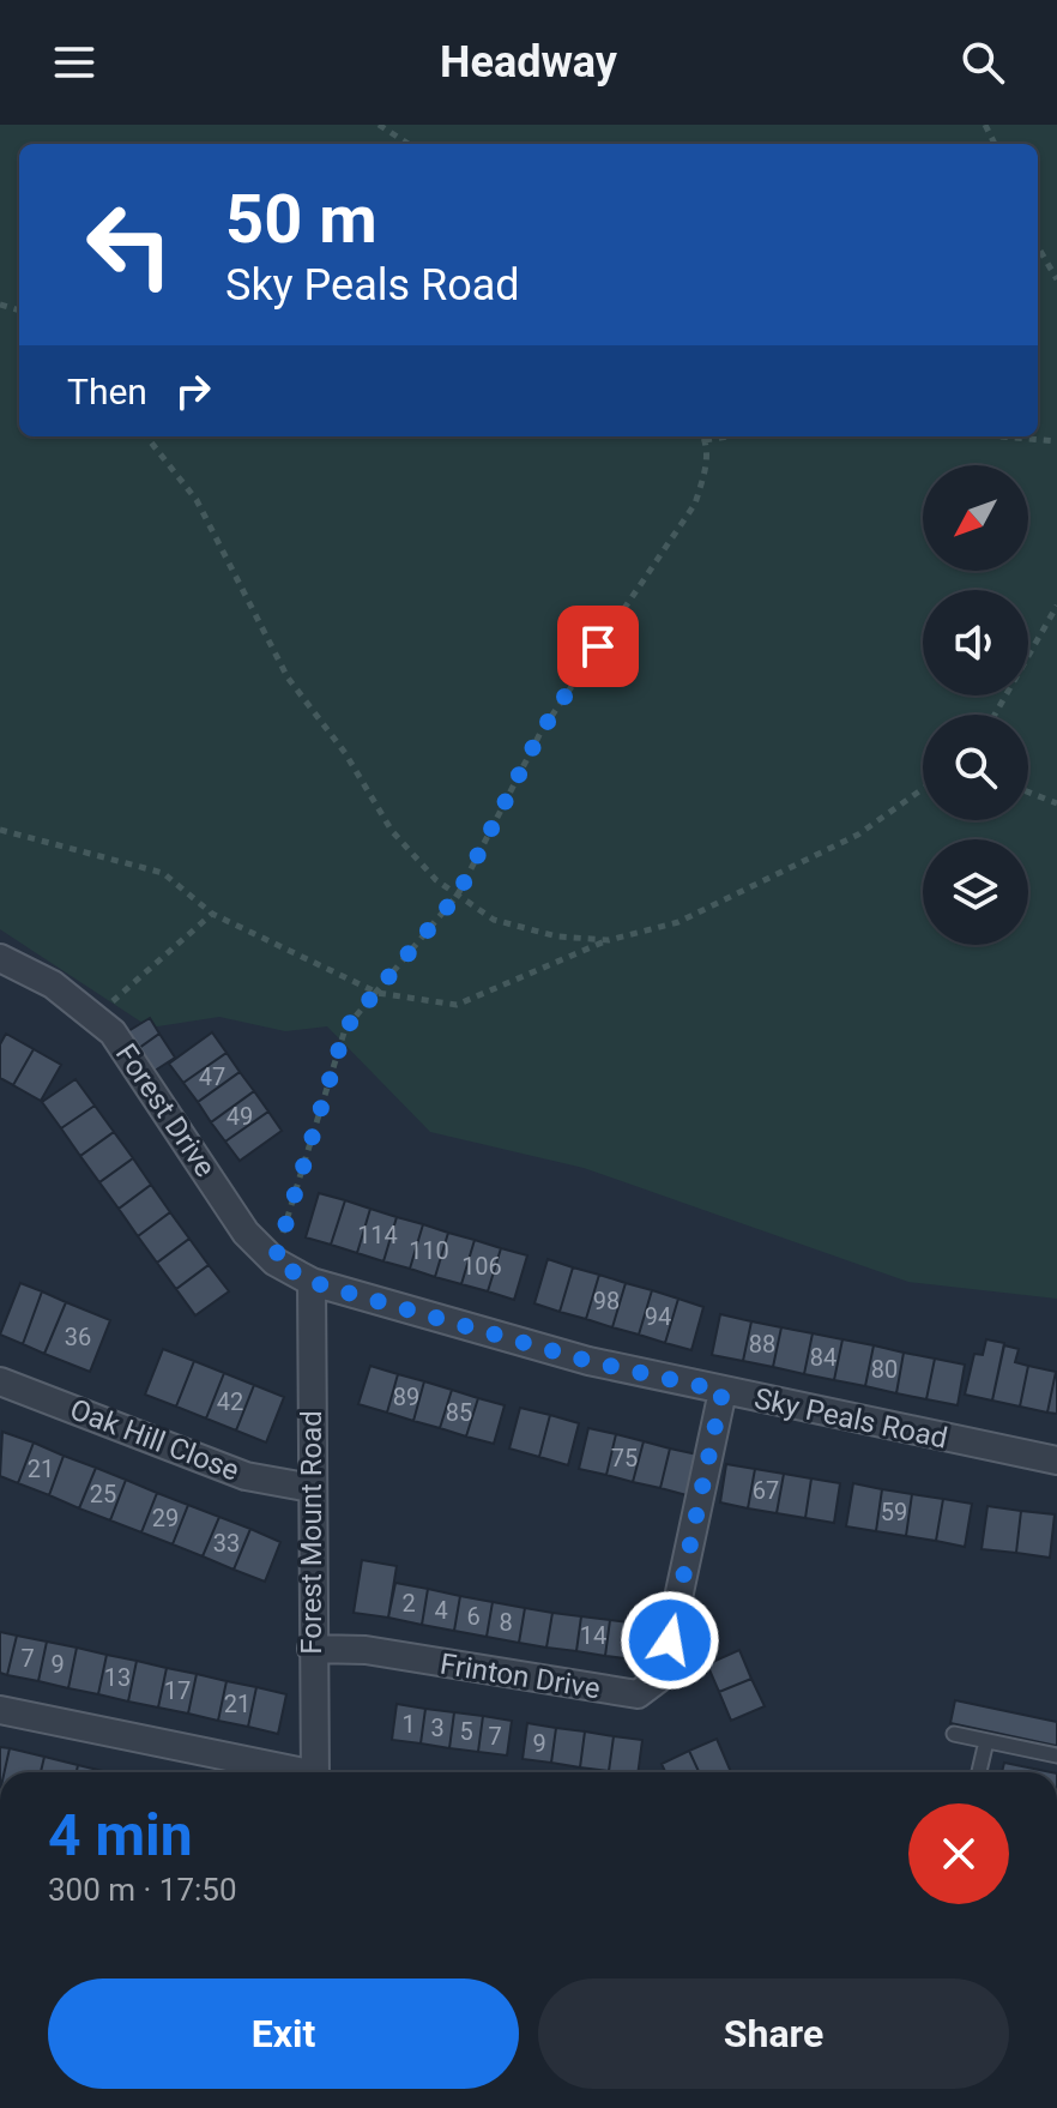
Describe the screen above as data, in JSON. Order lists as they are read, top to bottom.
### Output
{
  "streets": {
    "street": [
      "Forest Drive",
      "Sky Peals Road",
      "Oak Hill Close",
      "Forest Mount Road",
      "Frinton Drive"
    ]
  },
  "crossings": [
    ["Forest Drive", "Sky Peals Road"],
    ["Forest Drive", "Forest Mount Road"],
    ["Sky Peals Road", "Forest Mount Road"],
    ["Sky Peals Road", "Frinton Drive"],
    ["Oak Hill Close", "Forest Mount Road"],
    ["Forest Mount Road", "Frinton Drive"]
  ],
  "house_numbers": [
    "47",
    "49",
    "114",
    "110",
    "106",
    "98",
    "94",
    "36",
    "88",
    "84",
    "80",
    "89",
    "42",
    "85",
    "75",
    "21",
    "67",
    "25",
    "59",
    "29",
    "33",
    "2",
    "4",
    "6",
    "8",
    "14",
    "7",
    "9",
    "13",
    "17",
    "21",
    "1",
    "3",
    "5",
    "7",
    "9"
  ],
  "north": "bottom left",
  "page": {
    "header": "Headway",
    "turn": ["50 m", "Sky Peals Road"],
    "then": "Then",
    "heading": ["4 min", "300 m · 17:50"],
    "buttons": ["Exit", "Share"]
  }
}
